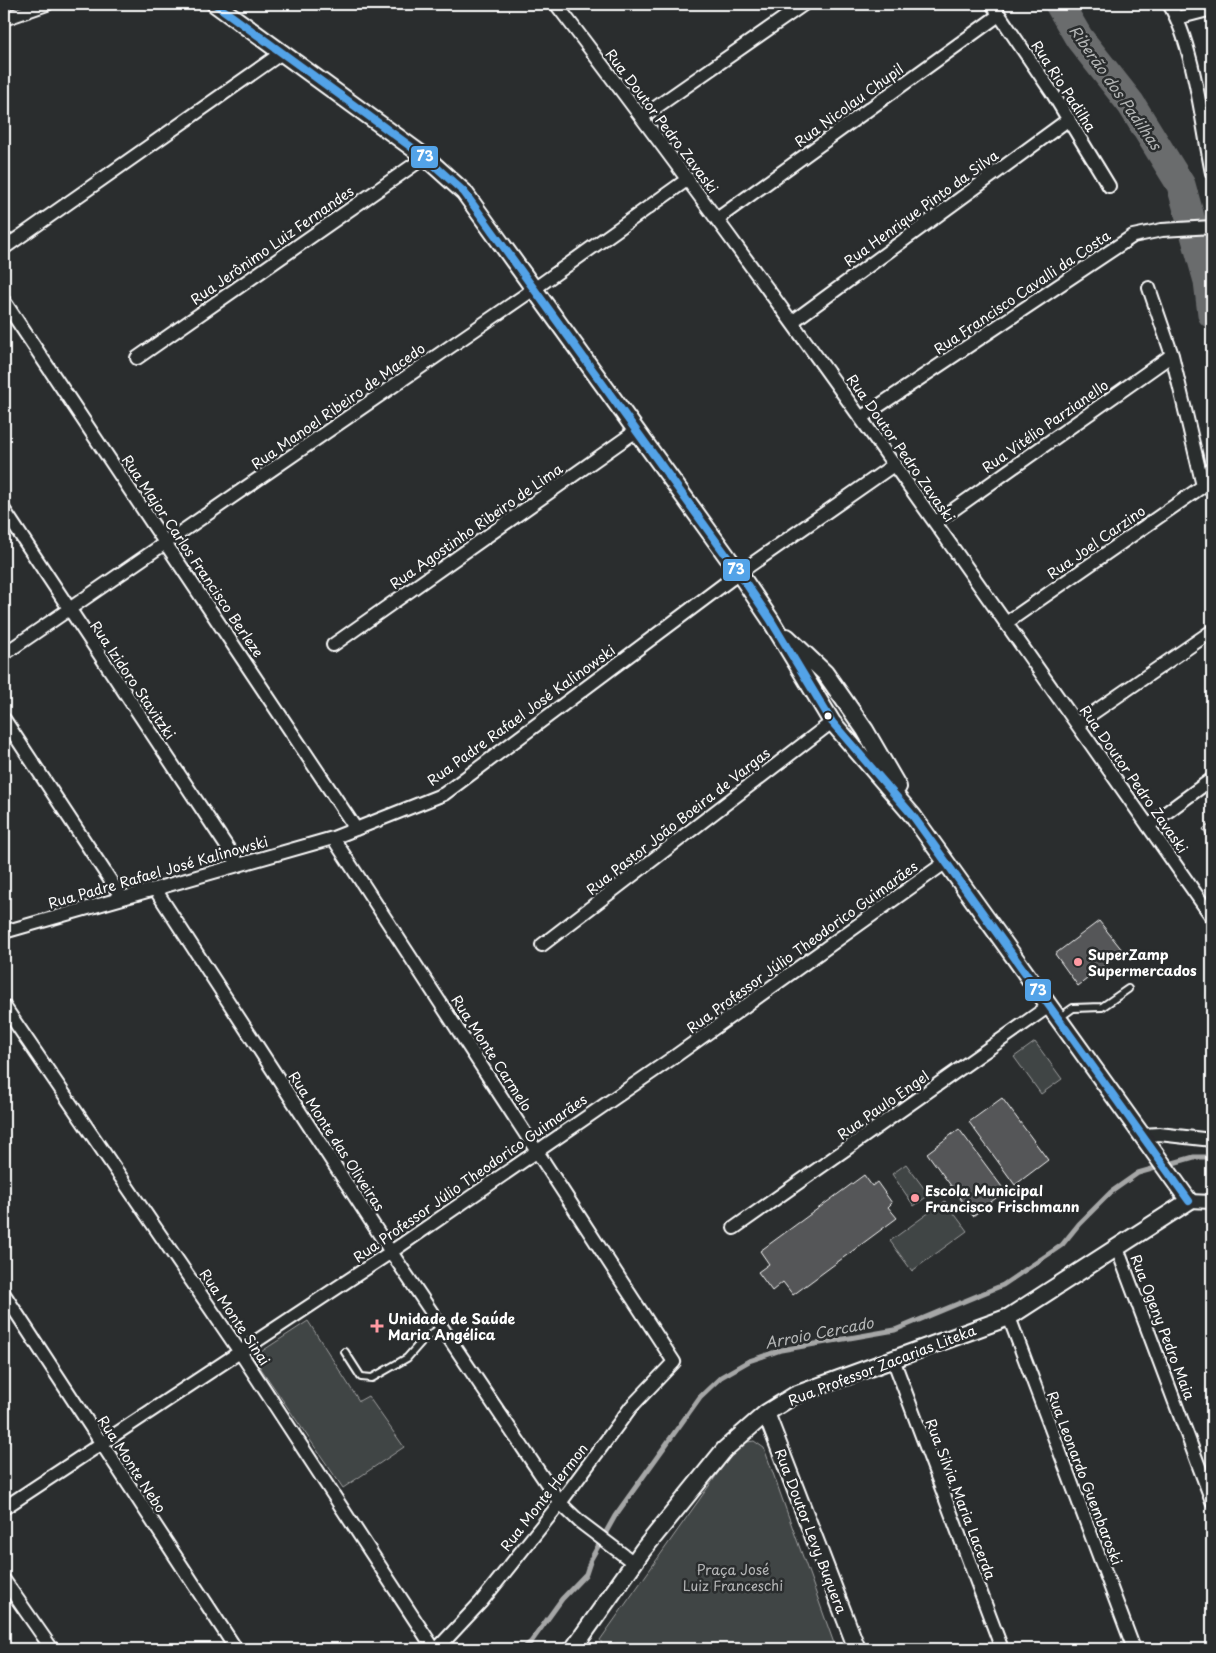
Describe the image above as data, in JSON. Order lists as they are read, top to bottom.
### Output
{
  "streets": {
    "street": [
      "Rua Rio Padilha",
      "Rua Nicolau Chupil",
      "Rua Doutor Pedro Zavaski",
      "Rua Henrique Pinto da Silva",
      "Rua Jerônimo Luiz Fernandes",
      "Rua Francisco Cavalli da Costa",
      "Rua Manoel Ribeiro de Macedo",
      "Rua Vitélio Parzianello",
      "Rua Agostinho Ribeiro de Lima",
      "Rua Joel Carzino",
      "Rua Major Carlos Francisco Berleze",
      "Rua Izidoro Stavitzki",
      "Rua Padre Rafael José Kalinowski",
      "Rua Pastor João Boeira de Vargas",
      "Rua Professor Júlio Theodorico Guimarães",
      "Rua Monte Carmelo",
      "Rua Paulo Engel",
      "Rua Monte das Oliveiras",
      "Rua Monte Sinai",
      "Rua Ogeny Pedro Maia",
      "Rua Professor Zacarias Liteka",
      "Rua Monte Nebo",
      "Rua Leonardo Guembaroski",
      "Rua Monte Hermon",
      "Rua Silvia Maria Lacerda",
      "Rua Doutor Levy Buquera"
    ]
  },
  "crossings": [
    ["Rua Rio Padilha", "Rua Nicolau Chupil"],
    ["Rua Rio Padilha", "Rua Henrique Pinto da Silva"],
    ["Rua Nicolau Chupil", "Rua Doutor Pedro Zavaski"],
    ["Rua Doutor Pedro Zavaski", "Rua Henrique Pinto da Silva"],
    ["Rua Doutor Pedro Zavaski", "Rua Francisco Cavalli da Costa"],
    ["Rua Doutor Pedro Zavaski", "Rua Manoel Ribeiro de Macedo"],
    ["Rua Doutor Pedro Zavaski", "Rua Vitélio Parzianello"],
    ["Rua Doutor Pedro Zavaski", "Rua Joel Carzino"],
    ["Rua Doutor Pedro Zavaski", "Rua Padre Rafael José Kalinowski"],
    ["Rua Manoel Ribeiro de Macedo", "Rua Major Carlos Francisco Berleze"],
    ["Rua Manoel Ribeiro de Macedo", "Rua Izidoro Stavitzki"],
    ["Rua Vitélio Parzianello", "Rua Joel Carzino"],
    ["Rua Major Carlos Francisco Berleze", "Rua Padre Rafael José Kalinowski"],
    ["Rua Izidoro Stavitzki", "Rua Padre Rafael José Kalinowski"],
    ["Rua Padre Rafael José Kalinowski", "Rua Monte Carmelo"],
    ["Rua Padre Rafael José Kalinowski", "Rua Monte das Oliveiras"],
    ["Rua Professor Júlio Theodorico Guimarães", "Rua Monte Carmelo"],
    ["Rua Professor Júlio Theodorico Guimarães", "Rua Monte das Oliveiras"],
    ["Rua Professor Júlio Theodorico Guimarães", "Rua Monte Sinai"],
    ["Rua Professor Júlio Theodorico Guimarães", "Rua Monte Nebo"],
    ["Rua Monte Carmelo", "Rua Monte Hermon"],
    ["Rua Monte das Oliveiras", "Rua Professor Zacarias Liteka"],
    ["Rua Monte das Oliveiras", "Rua Monte Hermon"],
    ["Rua Monte Sinai", "Rua Monte Hermon"],
    ["Rua Ogeny Pedro Maia", "Rua Professor Zacarias Liteka"],
    ["Rua Professor Zacarias Liteka", "Rua Leonardo Guembaroski"],
    ["Rua Professor Zacarias Liteka", "Rua Silvia Maria Lacerda"],
    ["Rua Professor Zacarias Liteka", "Rua Doutor Levy Buquera"]
  ],
  "water": ["Riberão dos Padilhas", "Arroio Cercado"],
  "parks": ["Praça José Luiz Franceschi"],
  "places": {
    "other": ["SuperZamp Supermercados", "Escola Municipal Francisco Frischmann"],
    "health": ["Unidade de Saúde Maria Angélica"]
  },
  "lines": ["transit line 73"]
}
